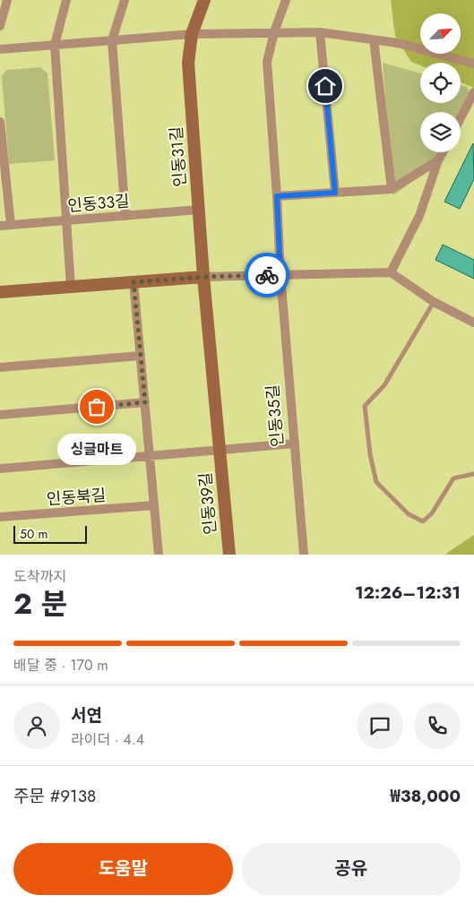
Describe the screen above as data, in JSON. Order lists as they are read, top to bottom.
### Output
{
  "streets": {
    "street": [
      "인동31길",
      "인동33길",
      "인동35길",
      "인동북길",
      "인동39길"
    ]
  },
  "crossings": [
    ["인동31길", "인동33길"],
    ["인동35길", "인동39길"]
  ],
  "places": ["싱글마트"],
  "scale_bar": "50 m",
  "north": "top right",
  "page": {
    "bubble": "싱글마트",
    "scale": "50 m",
    "heading": ["2 분", "도착까지", "12:26–12:31"],
    "panel": [
      "서연",
      "라이더 · 4.4",
      "주문 #9138",
      "₩38,000"
    ],
    "bar": "배달 중 · 170 m",
    "buttons": ["도움말", "공유"]
  }
}
